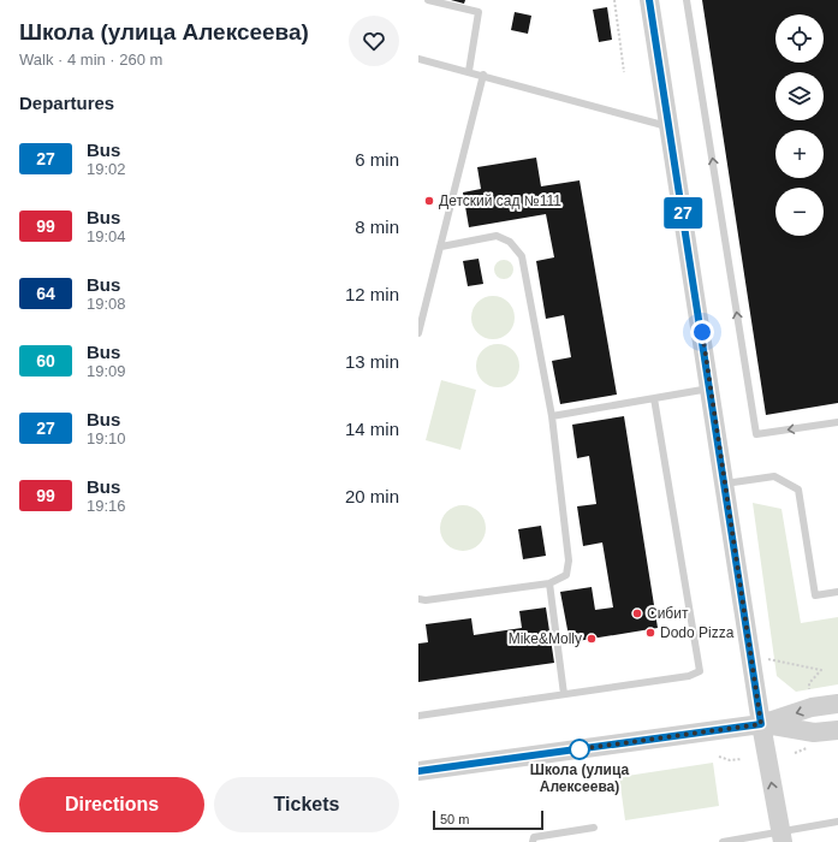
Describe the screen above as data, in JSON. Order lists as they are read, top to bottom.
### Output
{
  "places": [
    "Детский сад №111",
    "Сибит",
    "Dodo Pizza",
    "Mike&Molly",
    "Школа (улица Алексеева)"
  ],
  "lines": ["bus line 27"],
  "scale_bar": "50 m",
  "page": {
    "heading": [
      ["Школа (улица Алексеева)", "Walk · 4 min · 260 m"],
      "Departures"
    ],
    "on_map": "27",
    "map_buttons": ["+", "−"],
    "list": [
      {
        "mark": "27",
        "name": "Bus",
        "note": "19:02",
        "value": "6 min"
      },
      {
        "mark": "99",
        "name": "Bus",
        "note": "19:04",
        "value": "8 min"
      },
      {
        "mark": "64",
        "name": "Bus",
        "note": "19:08",
        "value": "12 min"
      },
      {
        "mark": "60",
        "name": "Bus",
        "note": "19:09",
        "value": "13 min"
      },
      {
        "mark": "27",
        "name": "Bus",
        "note": "19:10",
        "value": "14 min"
      },
      {
        "mark": "99",
        "name": "Bus",
        "note": "19:16",
        "value": "20 min"
      }
    ],
    "buttons": ["Directions", "Tickets"],
    "scale": "50 m"
  }
}
